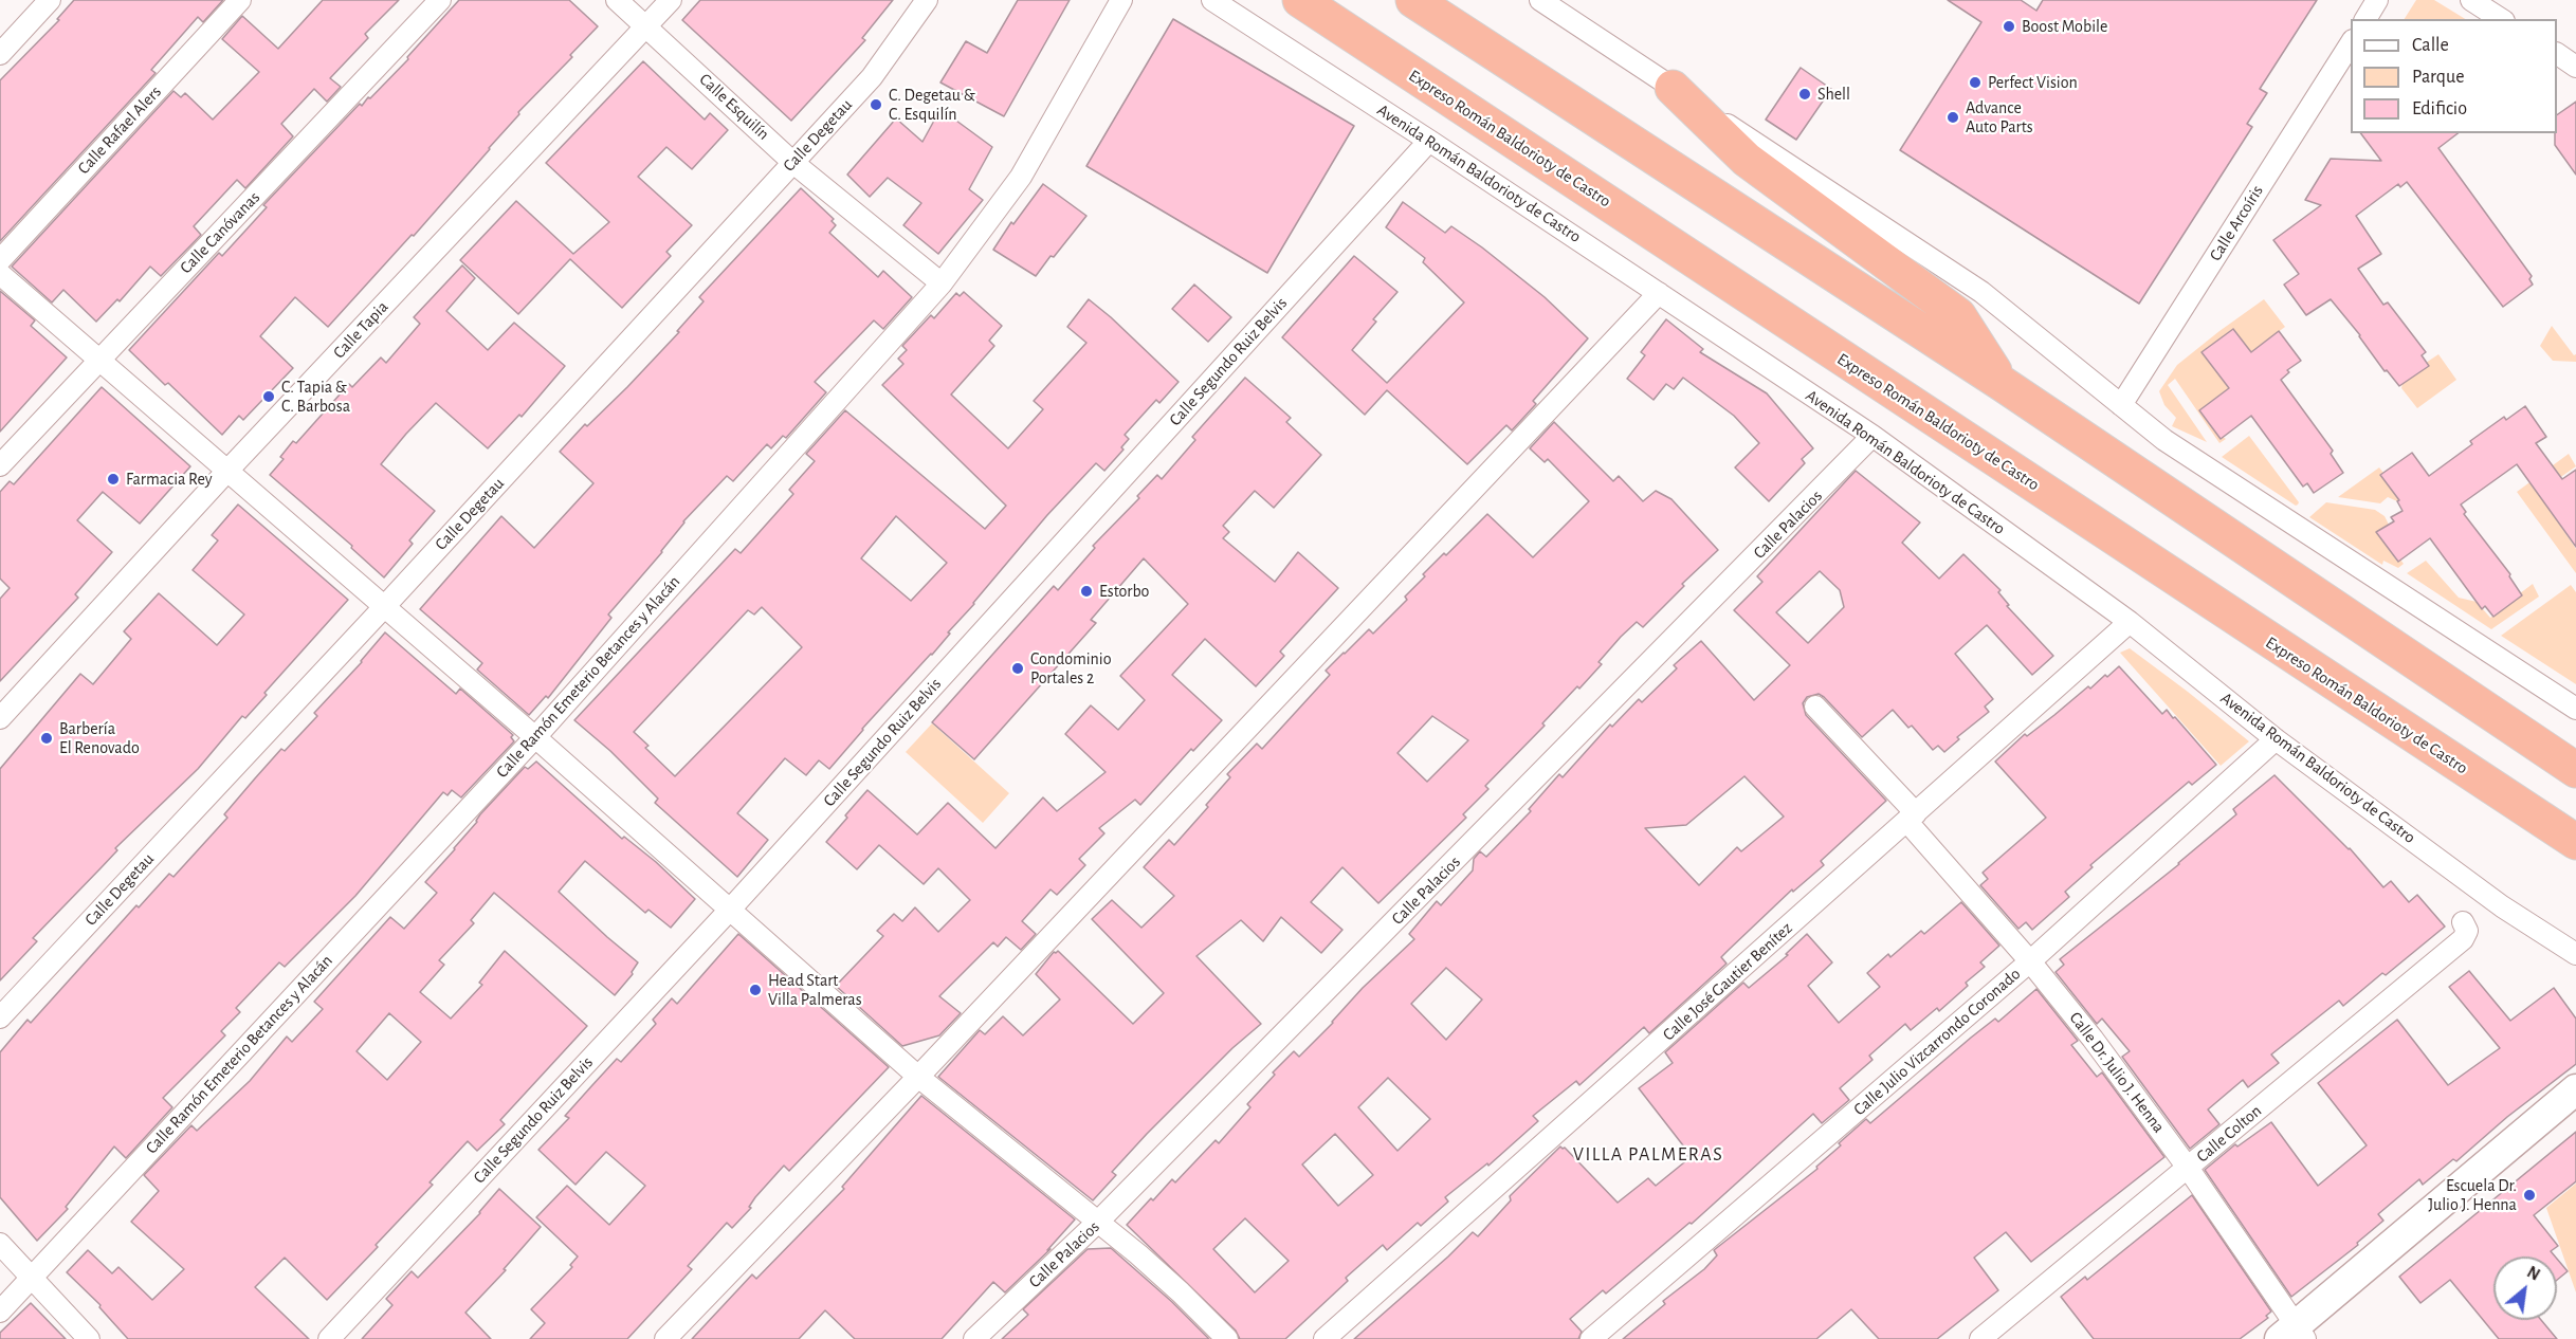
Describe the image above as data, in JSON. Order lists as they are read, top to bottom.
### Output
{
  "streets": {
    "highway": ["Expreso Román Baldorioty de Castro"],
    "street": [
      "Calle Esquilín",
      "Calle Rafael Alers",
      "Calle Degetau",
      "Avenida Román Baldorioty de Castro",
      "Calle Arcoíris",
      "Calle Canóvanas",
      "Calle Tapia",
      "Calle Segundo Ruiz Belvis",
      "Calle Palacios",
      "Calle Ramón Emeterio Betances y Alacán",
      "Calle José Gautier Benítez",
      "Calle Julio Vizcarrondo Coronado",
      "Calle Dr. Julio J. Henna",
      "Calle Colton"
    ]
  },
  "crossings": [
    ["Calle Esquilín", "Calle Degetau"],
    ["Calle Esquilín", "Calle Tapia"],
    ["Calle Esquilín", "Calle Ramón Emeterio Betances y Alacán"],
    ["Avenida Román Baldorioty de Castro", "Calle Segundo Ruiz Belvis"],
    ["Avenida Román Baldorioty de Castro", "Calle Palacios"],
    ["Avenida Román Baldorioty de Castro", "Calle José Gautier Benítez"],
    ["Avenida Román Baldorioty de Castro", "Calle Julio Vizcarrondo Coronado"],
    ["Calle José Gautier Benítez", "Calle Dr. Julio J. Henna"],
    ["Calle Julio Vizcarrondo Coronado", "Calle Dr. Julio J. Henna"],
    ["Calle Dr. Julio J. Henna", "Calle Colton"]
  ],
  "districts": ["VILLA PALMERAS"],
  "places": [
    "Boost Mobile",
    "Perfect Vision",
    "Shell",
    "C. Degetau & C. Esquilín",
    "Advance Auto Parts",
    "C. Tapia & C. Barbosa",
    "Farmacia Rey",
    "Estorbo",
    "Condominio Portales 2",
    "Barbería El Renovado",
    "Head Start Villa Palmeras",
    "Escuela Dr. Julio J. Henna"
  ],
  "legend": ["Calle", "Parque", "Edificio"],
  "north": "top right"
}
